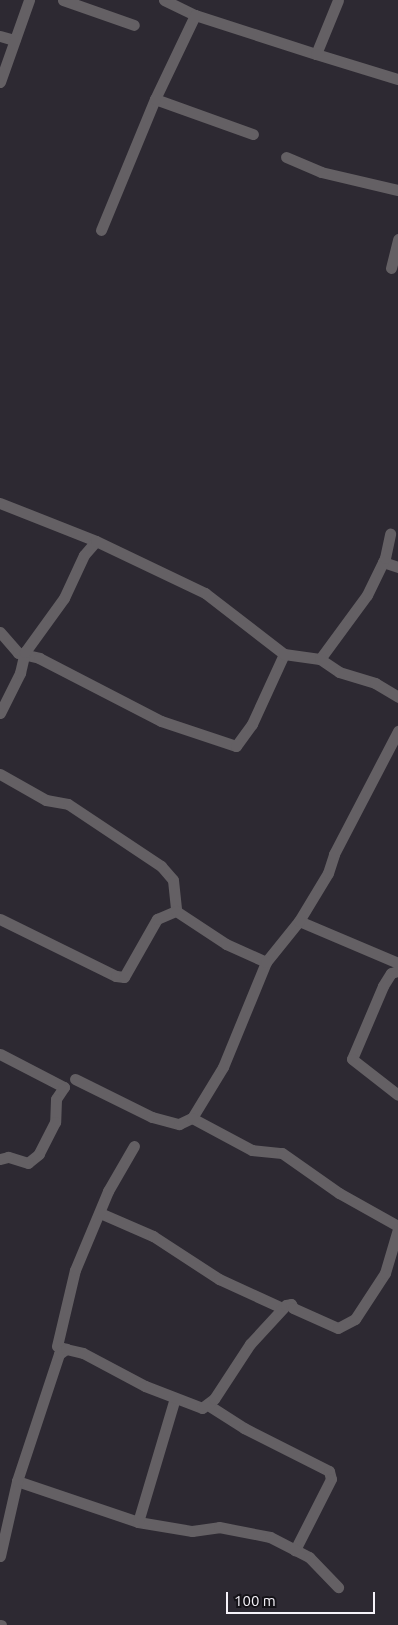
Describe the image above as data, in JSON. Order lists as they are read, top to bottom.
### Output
{
  "scale_bar": "100 m"
}
